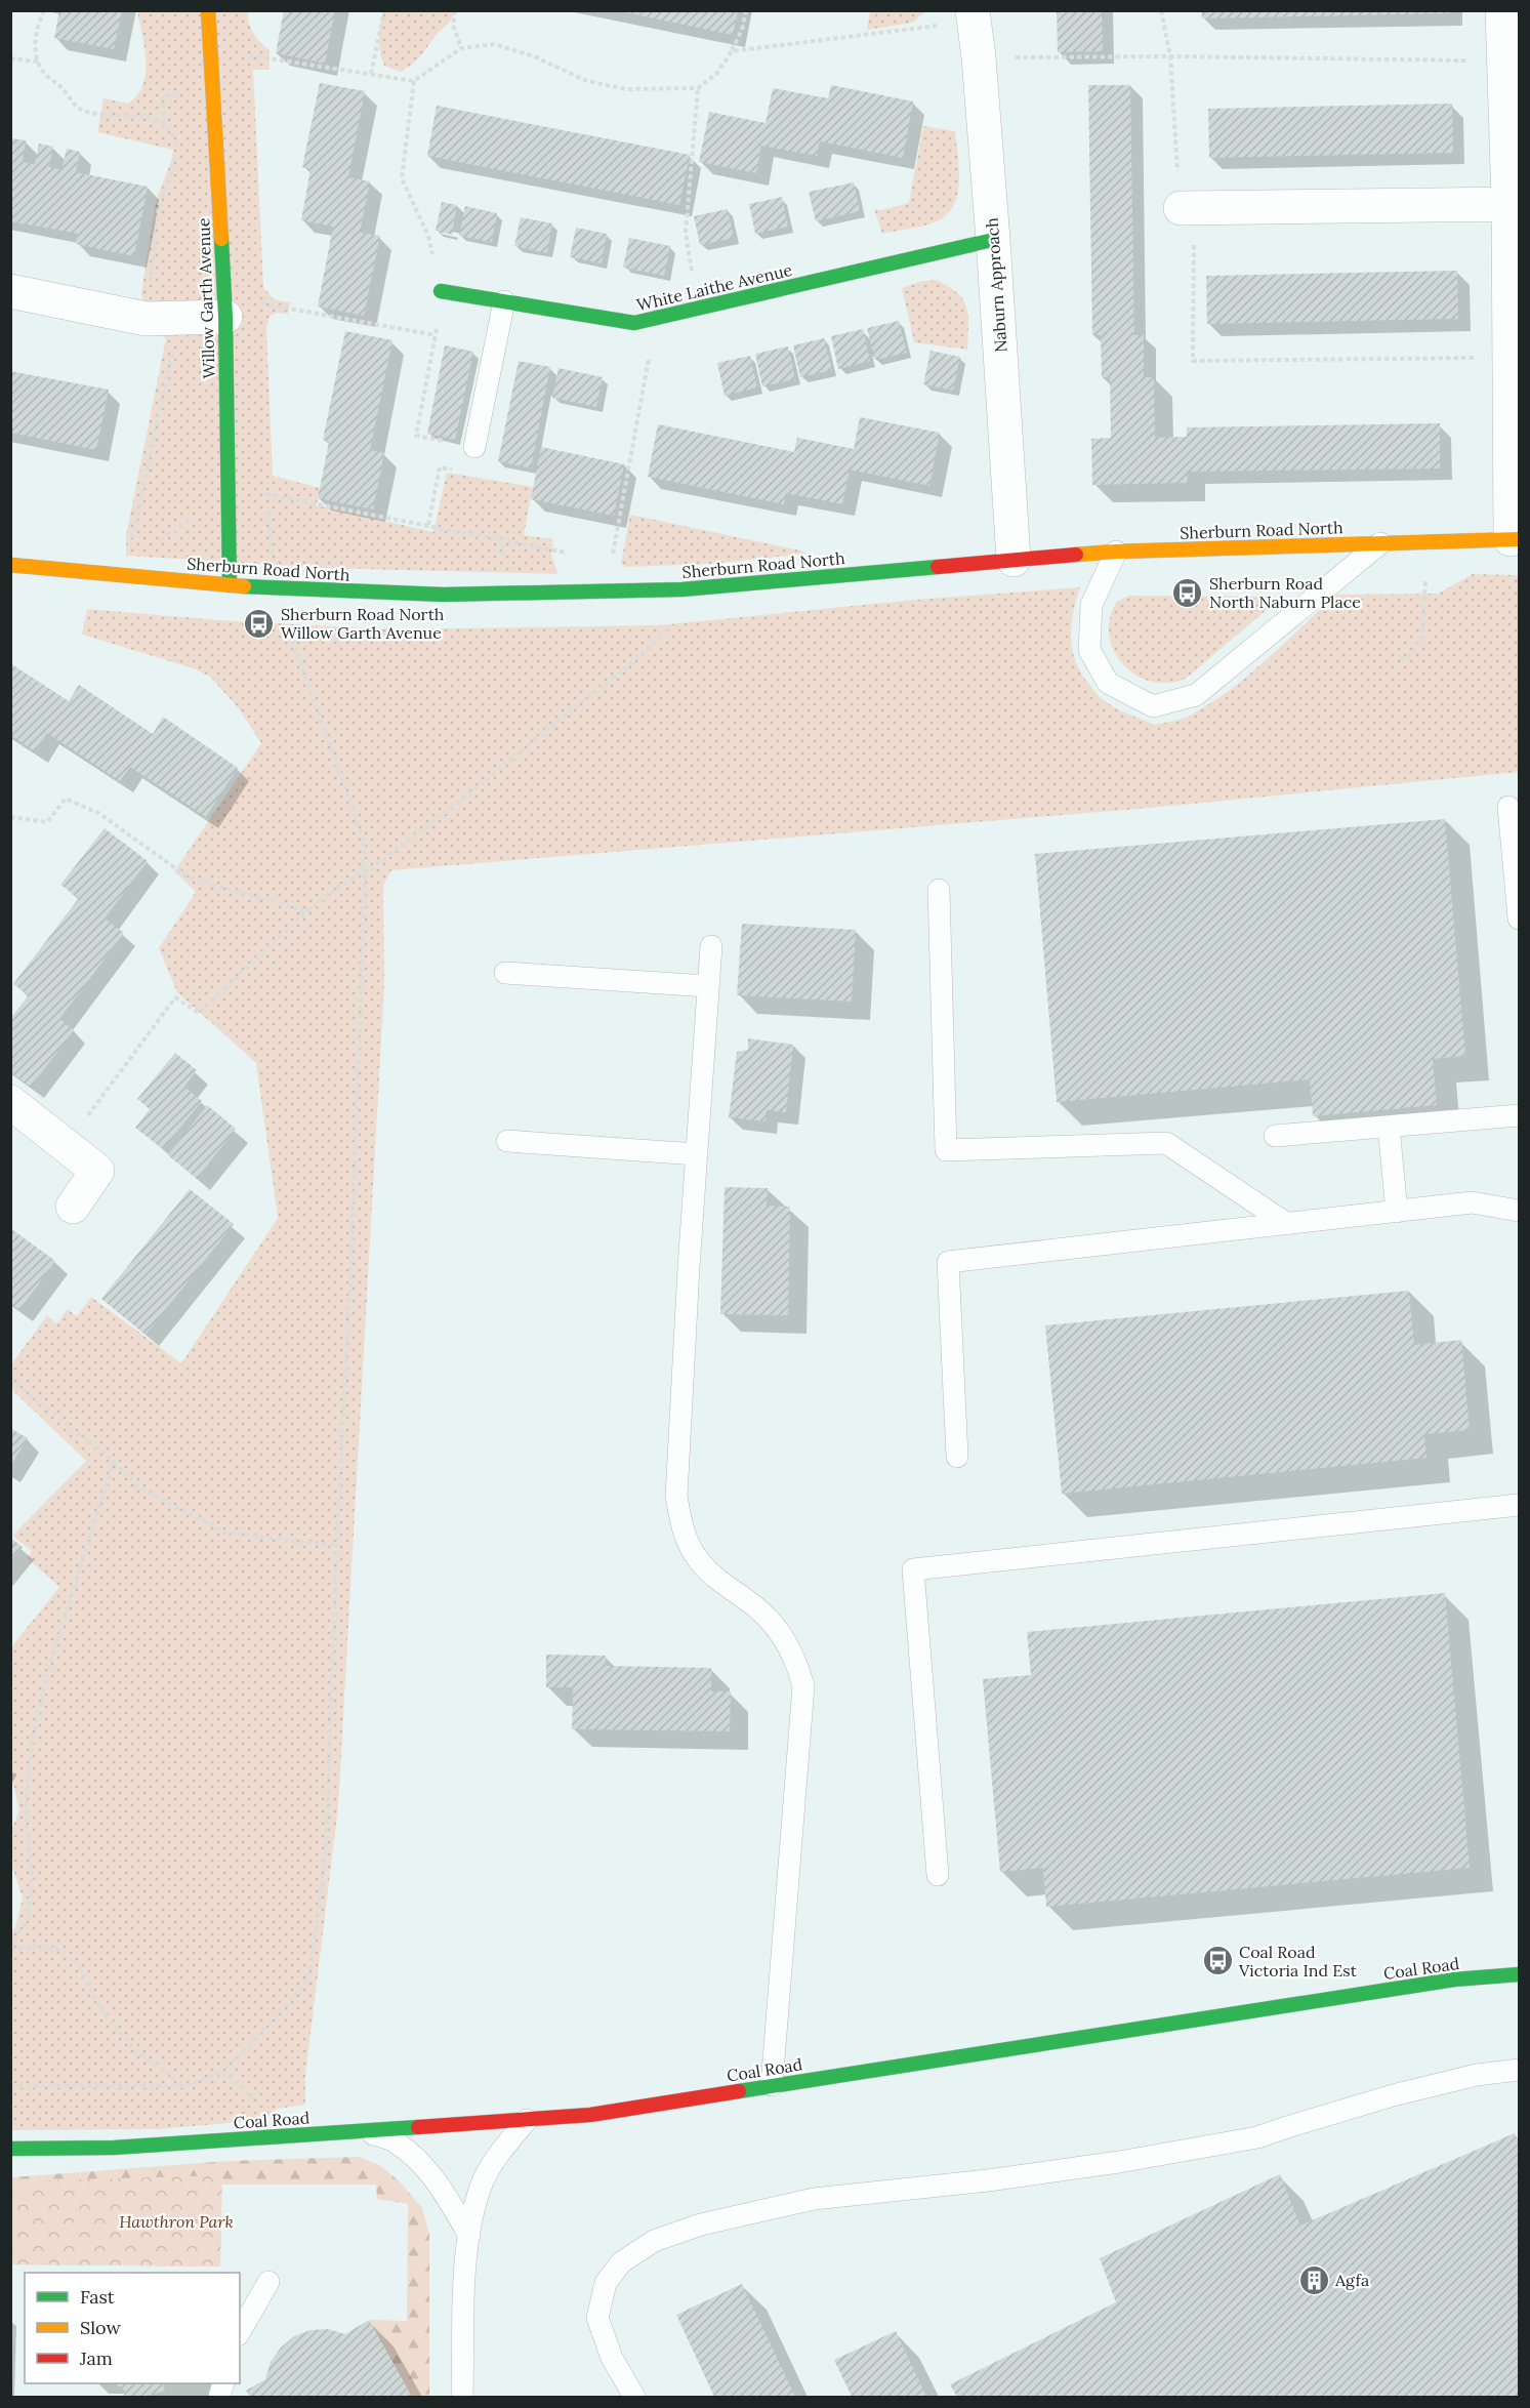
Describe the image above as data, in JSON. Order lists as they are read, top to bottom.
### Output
{
  "streets": {
    "street": [
      "Naburn Approach",
      "White Laithe Avenue",
      "Willow Garth Avenue",
      "Sherburn Road North",
      "Coal Road"
    ]
  },
  "crossings": [
    ["Naburn Approach", "White Laithe Avenue"],
    ["Naburn Approach", "Sherburn Road North"],
    ["Willow Garth Avenue", "Sherburn Road North"]
  ],
  "parks": ["Hawthron Park"],
  "places": {
    "bus stop": ["Sherburn Road North Naburn Place", "Sherburn Road North Willow Garth Avenue", "Coal Road Victoria Ind Est"],
    "building": ["Agfa"]
  },
  "legend": ["Fast", "Slow", "Jam"]
}
